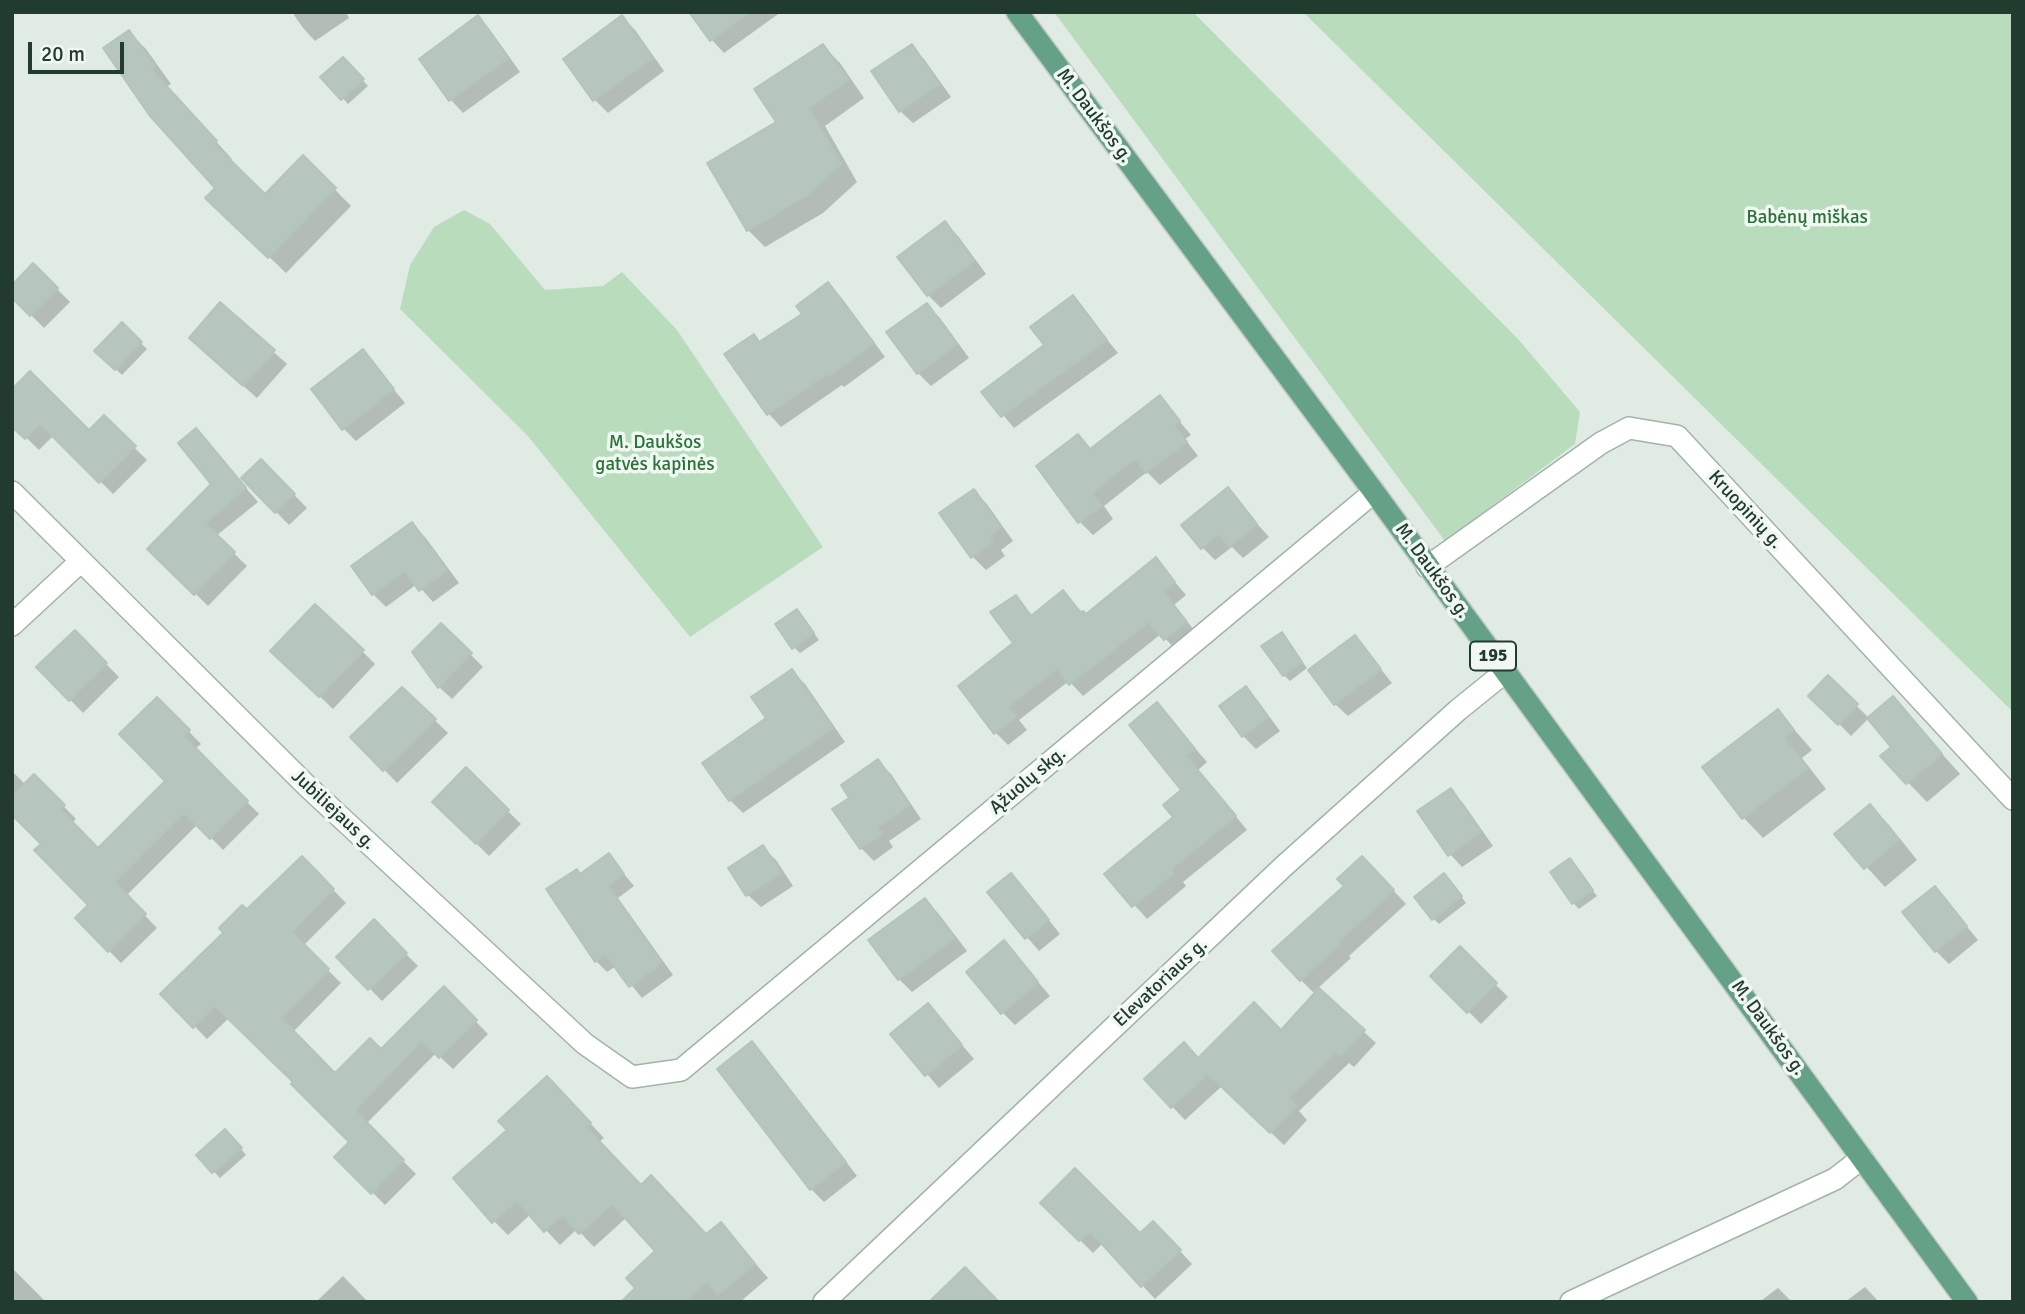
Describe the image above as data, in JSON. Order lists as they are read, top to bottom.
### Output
{
  "streets": {
    "main road": ["M. Daukšos g.", "195"],
    "street": [
      "Kruopinių g.",
      "Ąžuolų skg.",
      "Jubiliejaus g.",
      "Elevatoriaus g."
    ]
  },
  "crossings": [
    ["M. Daukšos g.", "Kruopinių g."],
    ["M. Daukšos g.", "Ąžuolų skg."],
    ["M. Daukšos g.", "Elevatoriaus g."],
    ["Ąžuolų skg.", "Jubiliejaus g."]
  ],
  "parks": ["Babėnų miškas", "M. Daukšos gatvės kapinės"],
  "scale_bar": "20 m"
}
